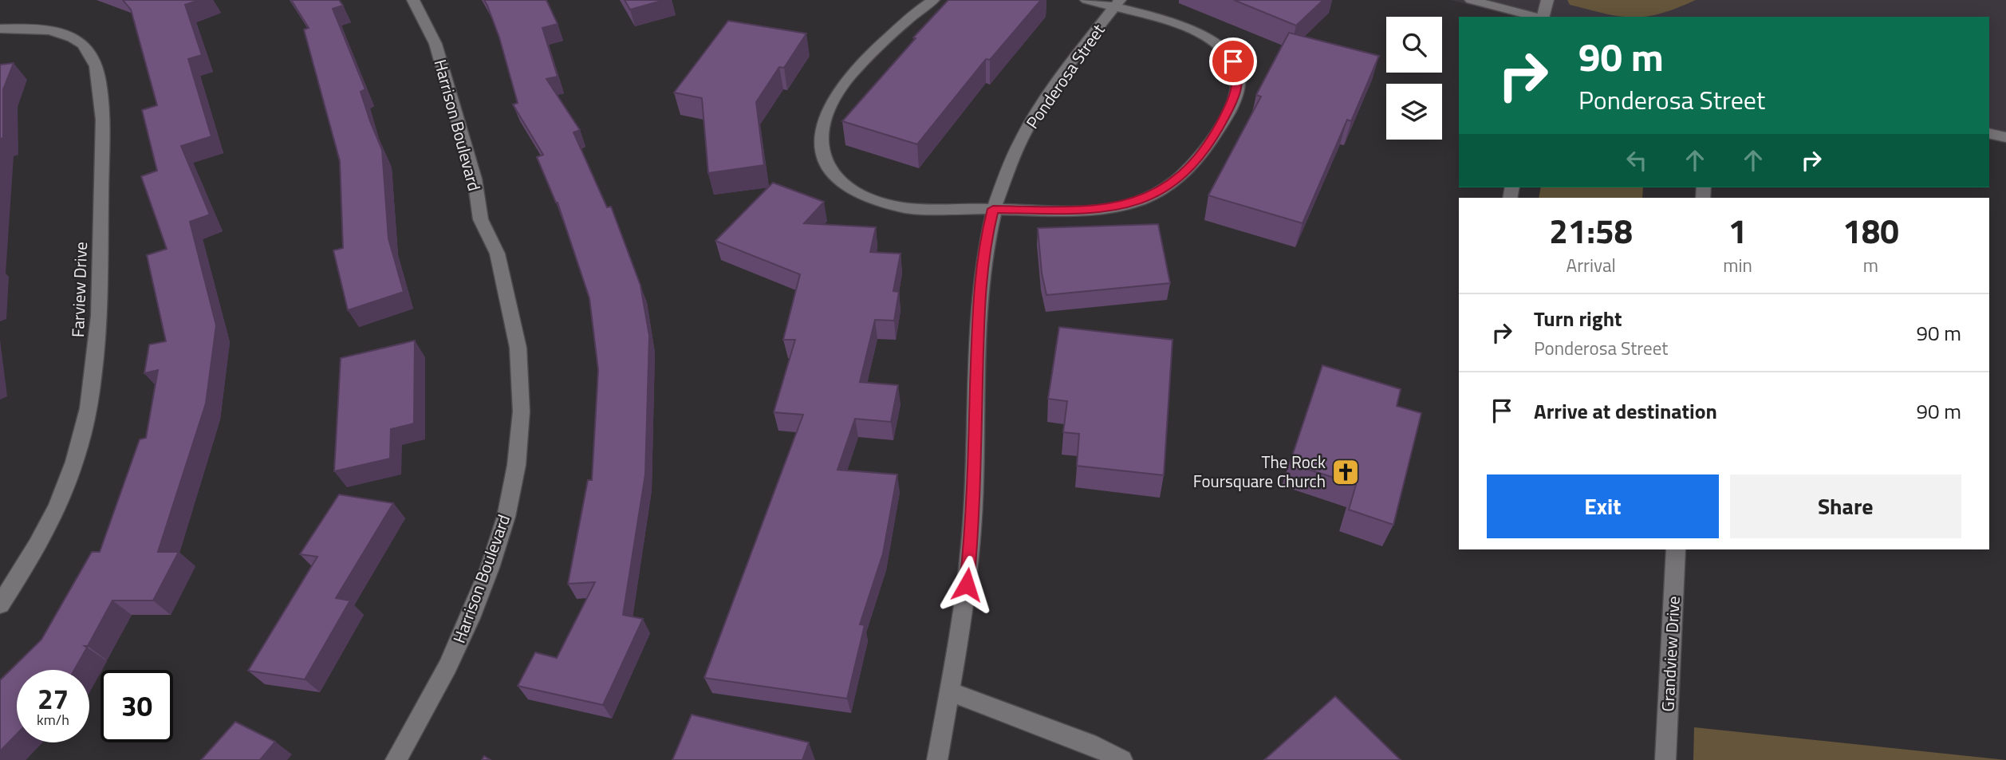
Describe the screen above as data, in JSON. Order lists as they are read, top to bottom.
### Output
{
  "streets": {
    "street": [
      "Ponderosa Street",
      "Harrison Boulevard",
      "Farview Drive",
      "Grandview Drive"
    ]
  },
  "places": {
    "church": ["The Rock Foursquare Church"]
  },
  "page": {
    "turn": ["90 m", "Ponderosa Street"],
    "eta": [
      "21:58",
      "Arrival",
      "1",
      "min",
      "180",
      "m"
    ],
    "list": [
      {
        "name": "Turn right",
        "note": "Ponderosa Street",
        "value": "90 m"
      },
      {
        "name": "Arrive at destination",
        "value": "90 m"
      }
    ],
    "buttons": ["Exit", "Share"],
    "speed": "27 km/h",
    "limit": "30"
  }
}
